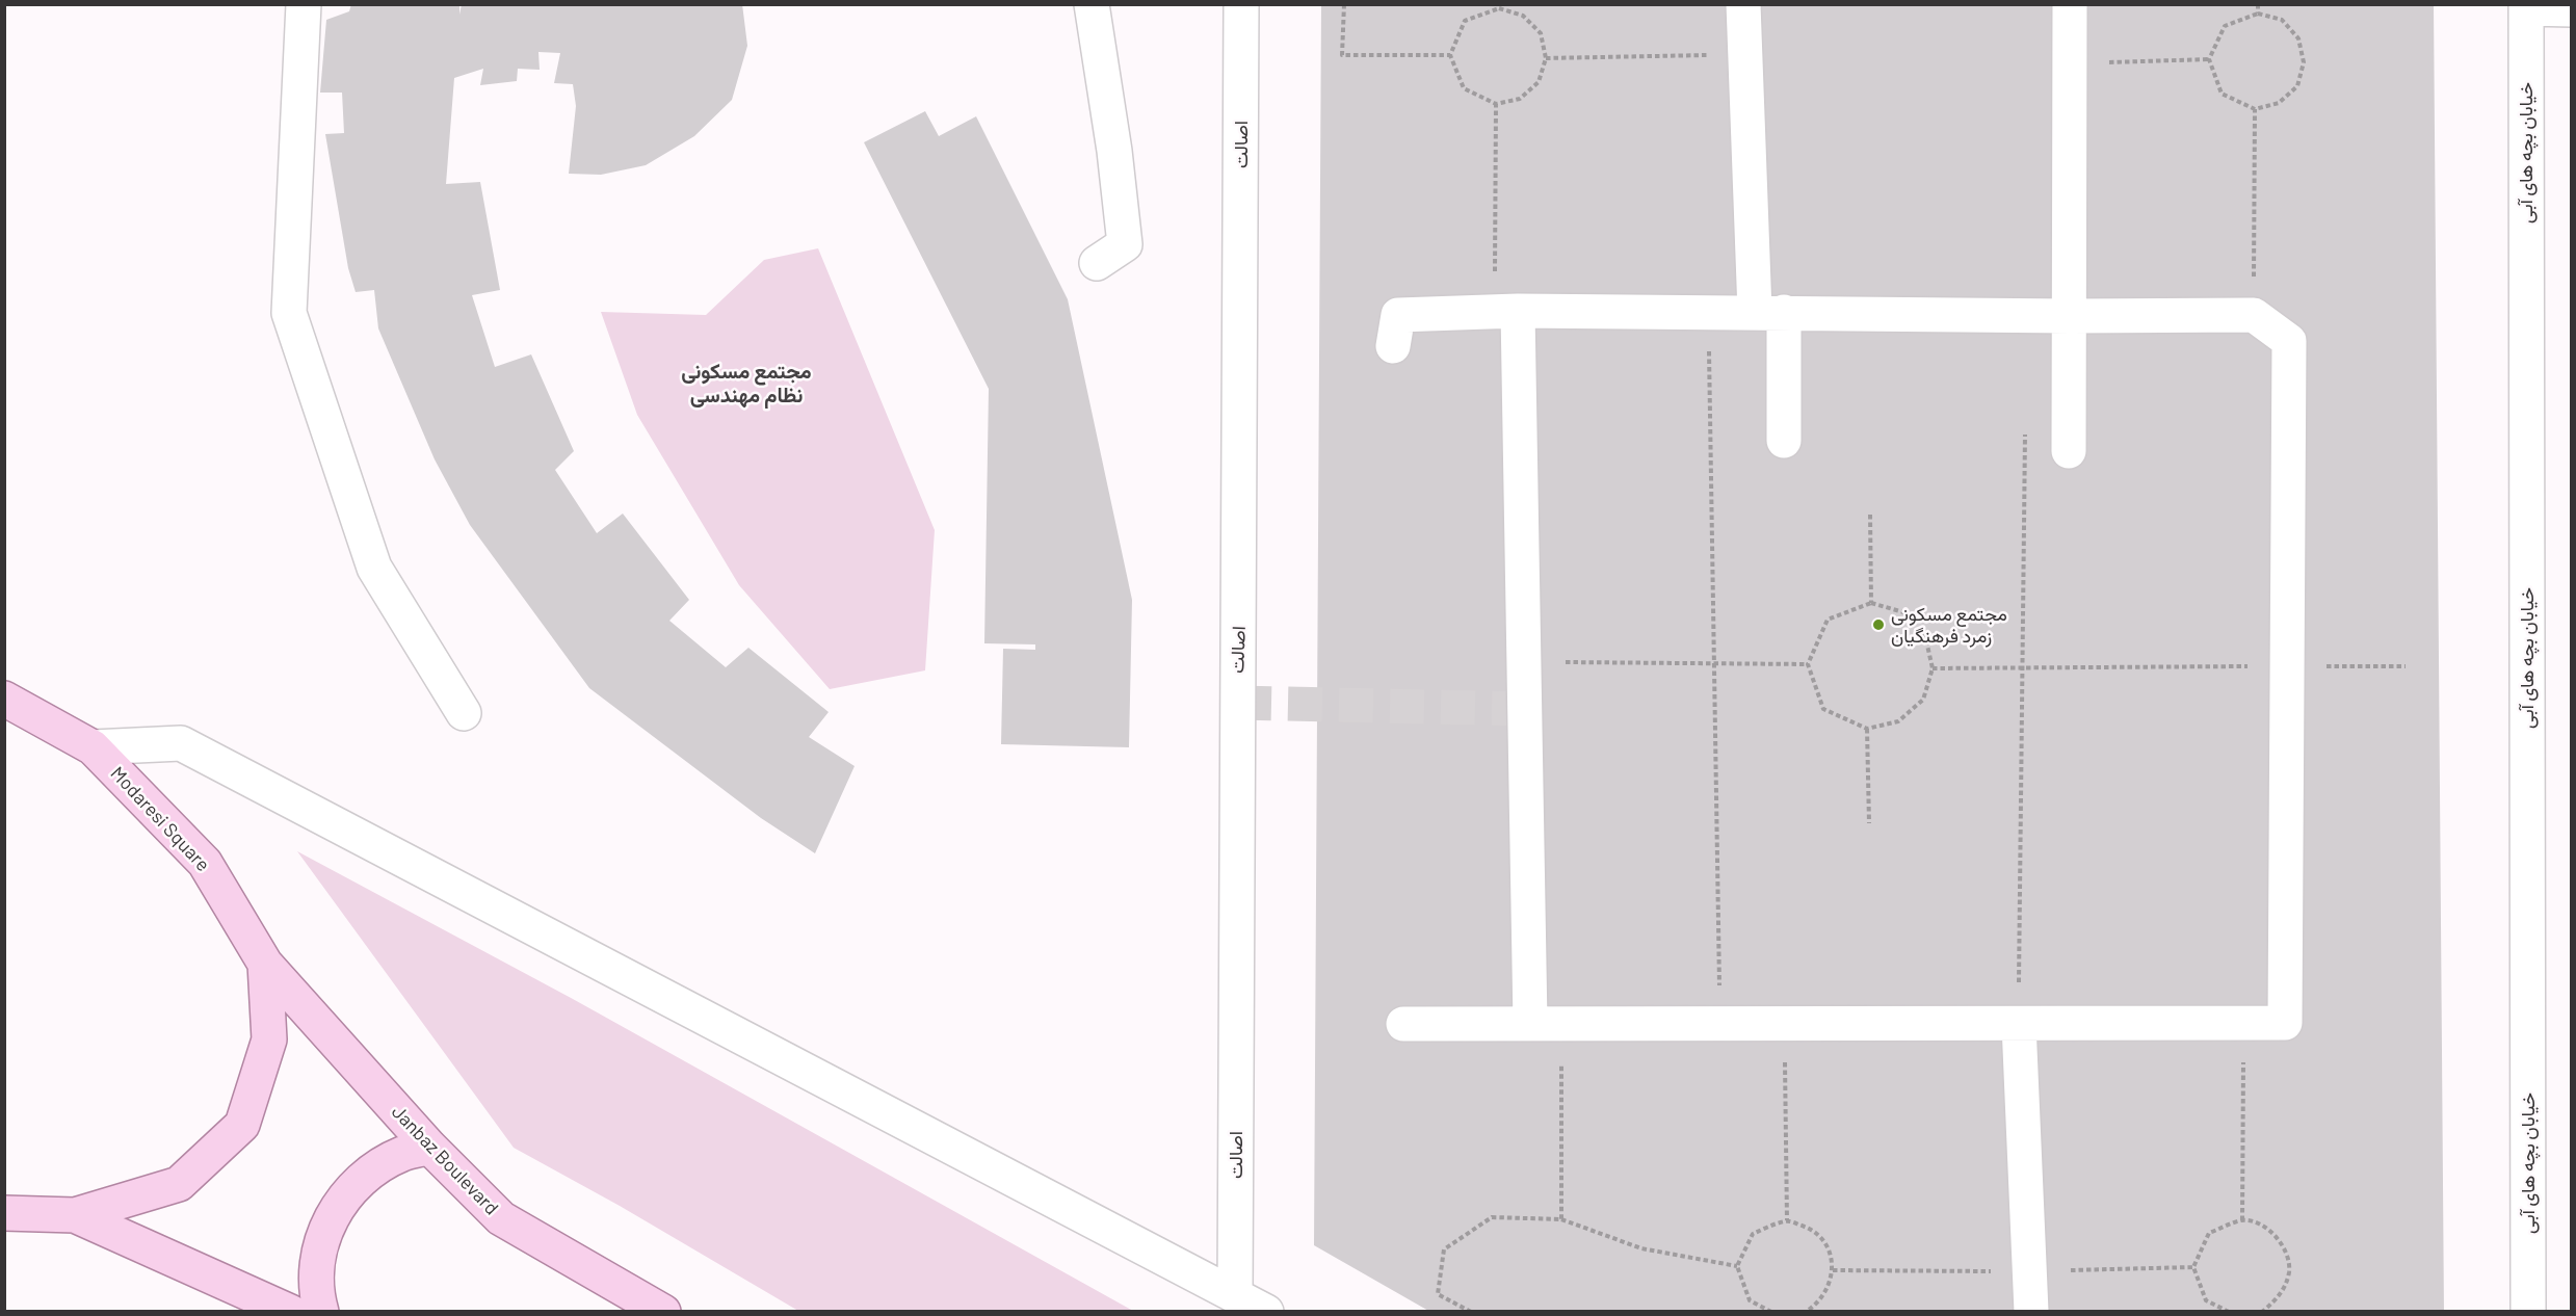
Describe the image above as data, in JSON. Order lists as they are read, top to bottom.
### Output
{
  "streets": {
    "main road": ["Modaresi Square", "Janbaz Boulevard"],
    "street": ["اصالت", "خیابان بچه های آبی"]
  },
  "crossings": [
    ["Modaresi Square", "Janbaz Boulevard"]
  ],
  "districts": ["مجتمع مسکونی نظام مهندسی"],
  "places": ["مجتمع مسکونی زمرد فرهنگیان"]
}
